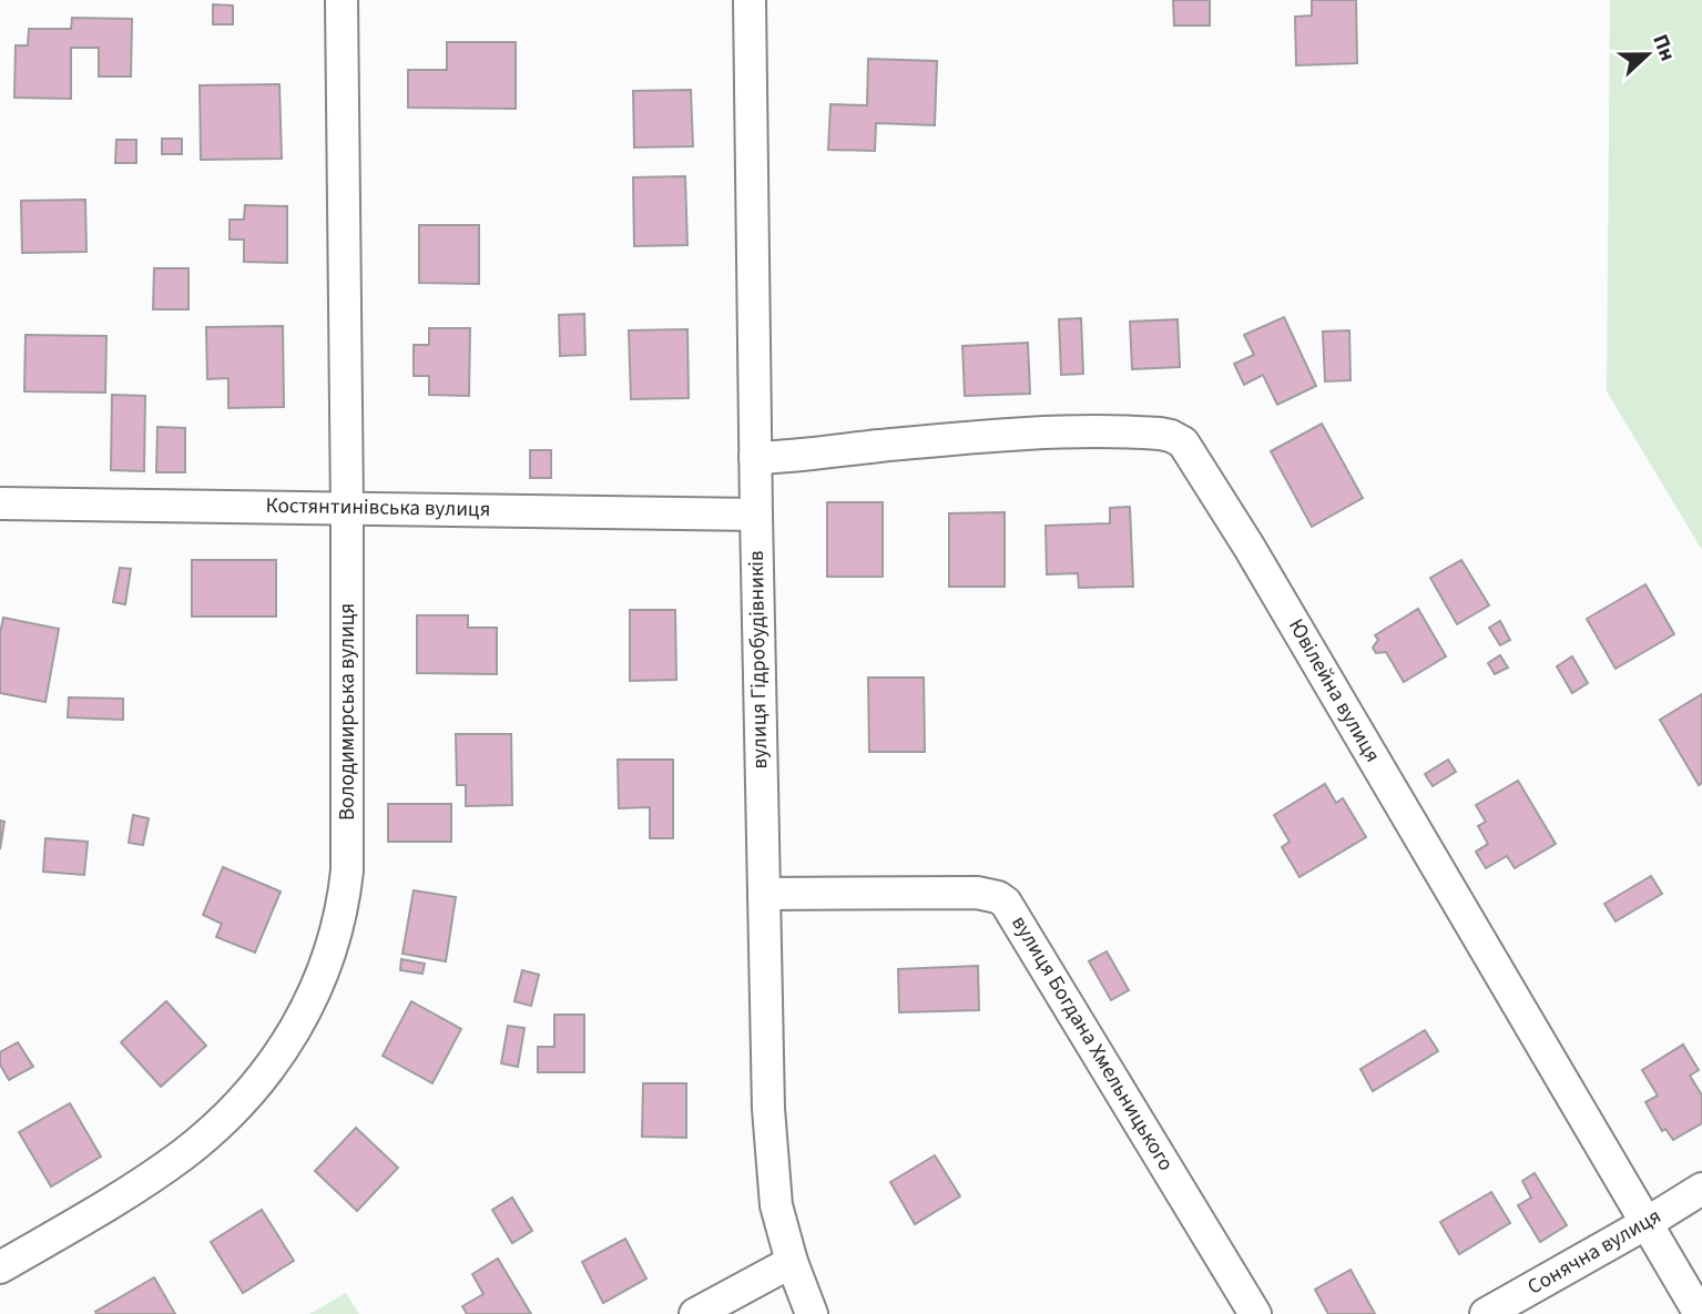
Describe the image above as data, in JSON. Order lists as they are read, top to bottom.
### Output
{
  "streets": {
    "street": [
      "Костянтинівська вулиця",
      "вулиця Гідробудівників",
      "Ювілейна вулиця",
      "Володимирська вулиця",
      "вулиця Богдана Хмельницького",
      "Сонячна вулиця"
    ]
  },
  "crossings": [
    ["Костянтинівська вулиця", "вулиця Гідробудівників"],
    ["Костянтинівська вулиця", "Володимирська вулиця"],
    ["вулиця Гідробудівників", "Ювілейна вулиця"],
    ["вулиця Гідробудівників", "вулиця Богдана Хмельницького"],
    ["Ювілейна вулиця", "Сонячна вулиця"]
  ],
  "north": "right"
}
